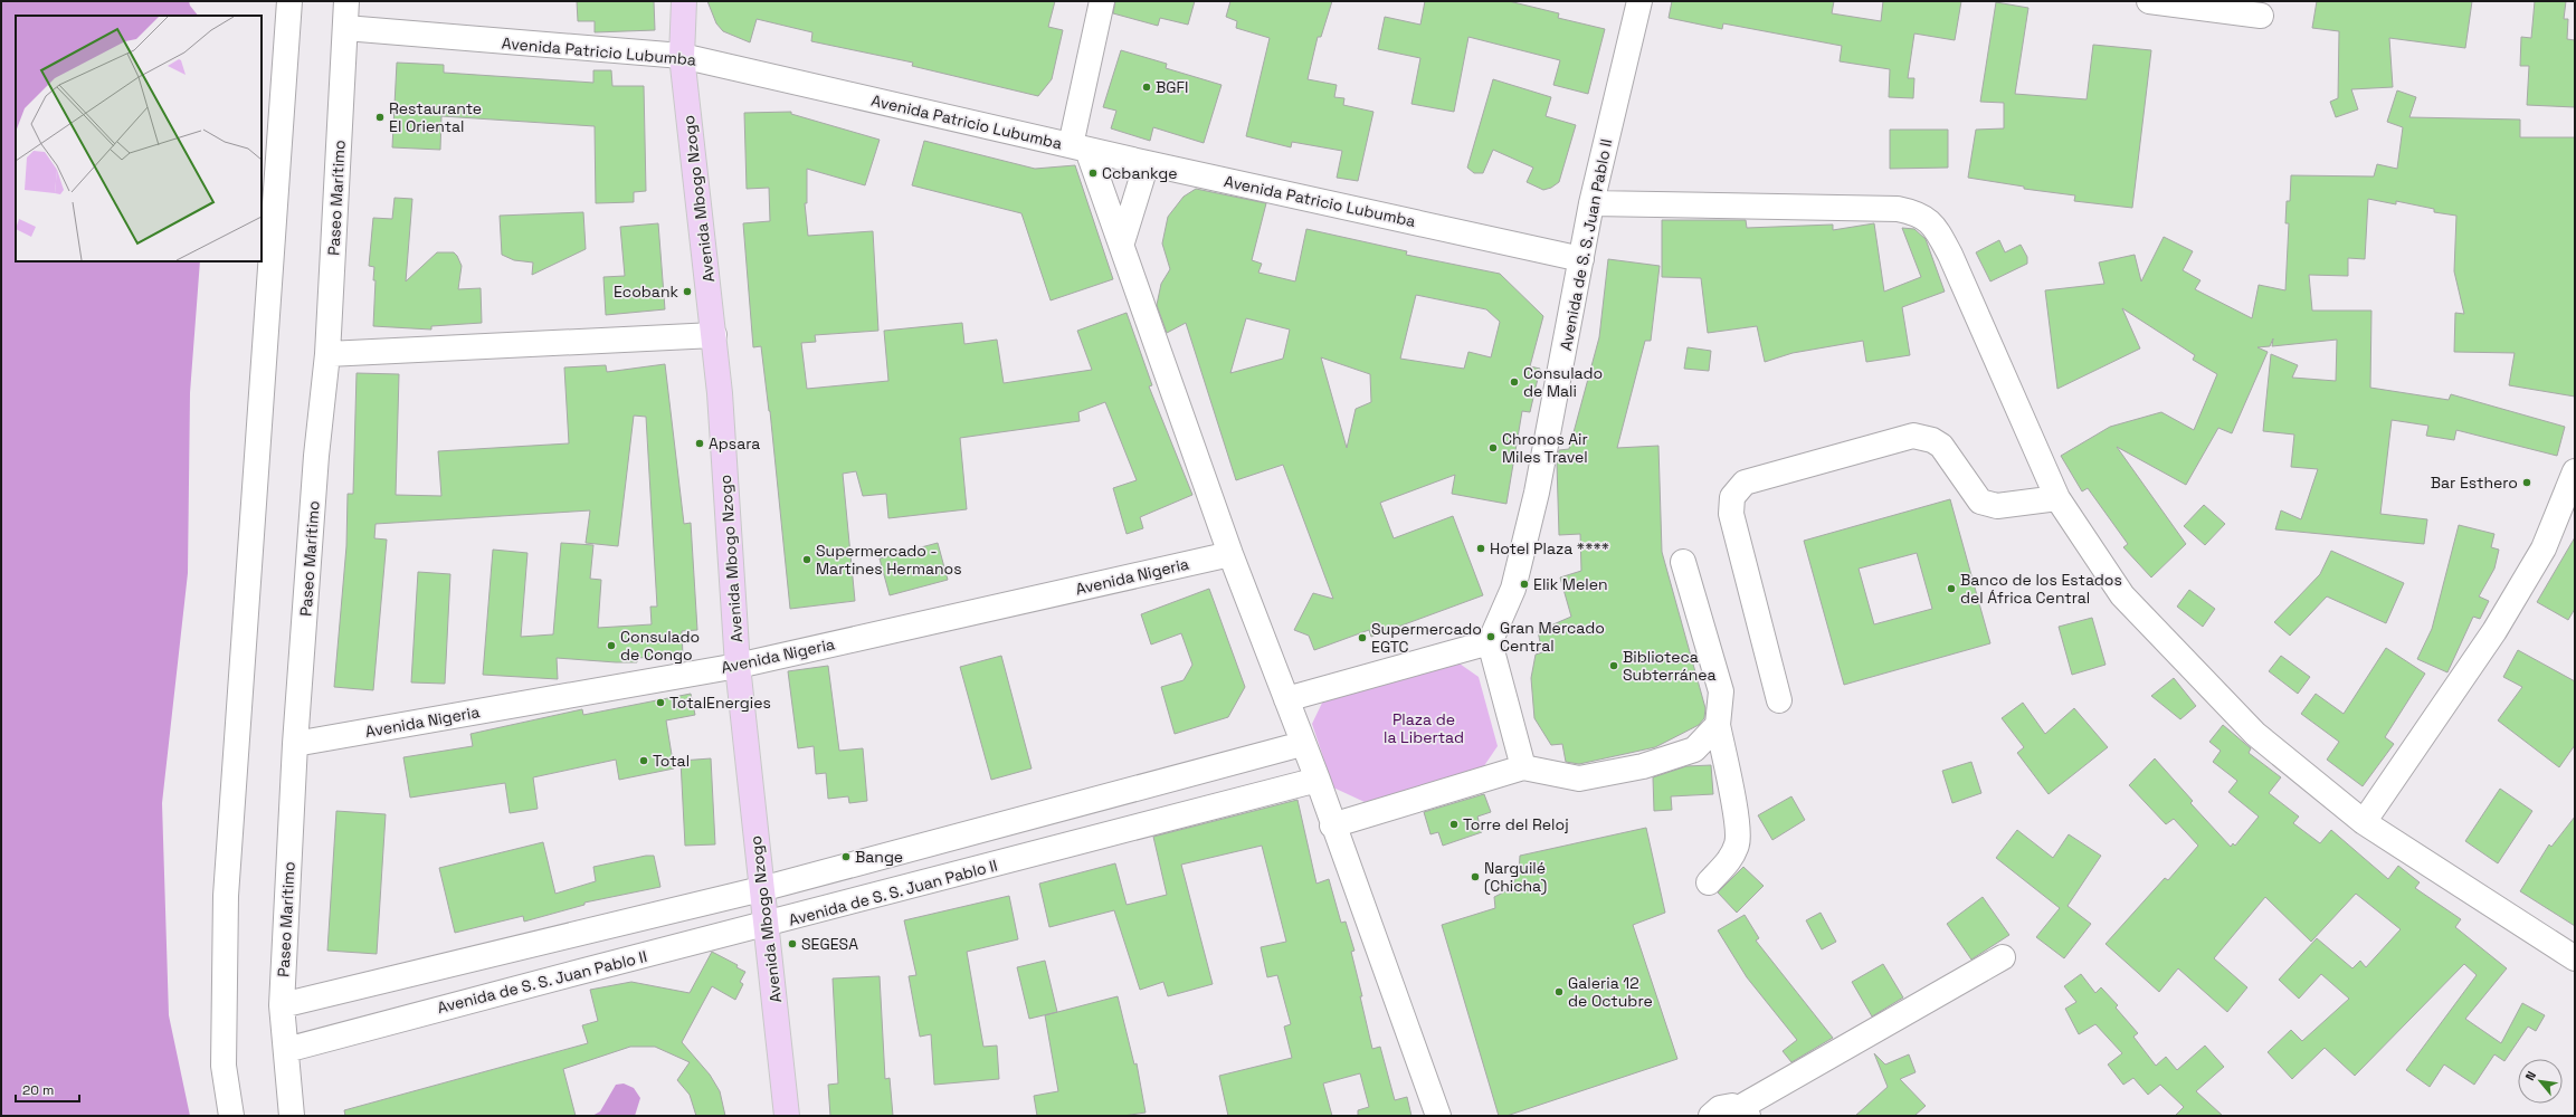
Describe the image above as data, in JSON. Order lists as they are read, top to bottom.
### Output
{
  "streets": {
    "main road": ["Avenida Mbogo Nzogo"],
    "street": [
      "Avenida Patricio Lubumba",
      "Paseo Marítimo",
      "Avenida de S. S. Juan Pablo II",
      "Avenida Nigeria"
    ]
  },
  "crossings": [
    ["Avenida Patricio Lubumba", "Paseo Marítimo"],
    ["Avenida Patricio Lubumba", "Avenida Mbogo Nzogo"],
    ["Avenida Patricio Lubumba", "Avenida de S. S. Juan Pablo II"],
    ["Paseo Marítimo", "Avenida de S. S. Juan Pablo II"],
    ["Paseo Marítimo", "Avenida Nigeria"],
    ["Avenida Mbogo Nzogo", "Avenida de S. S. Juan Pablo II"],
    ["Avenida Mbogo Nzogo", "Avenida Nigeria"]
  ],
  "parks": ["Plaza de la Libertad"],
  "places": [
    "BGFI",
    "Restaurante El Oriental",
    "Ccbankge",
    "Ecobank",
    "Consulado de Mali",
    "Apsara",
    "Chronos Air Miles Travel",
    "Bar Esthero",
    "Hotel Plaza ****",
    "Supermercado - Martines Hermanos",
    "Elik Melen",
    "Banco de los Estados del África Central",
    "Gran Mercado Central",
    "Supermercado EGTC",
    "Consulado de Congo",
    "Biblioteca Subterránea",
    "TotalEnergies",
    "Total",
    "Torre del Reloj",
    "Bange",
    "Narguilé (Chicha)",
    "SEGESA",
    "Galeria 12 de Octubre"
  ],
  "scale_bar": "20 m",
  "north": "top left"
}
